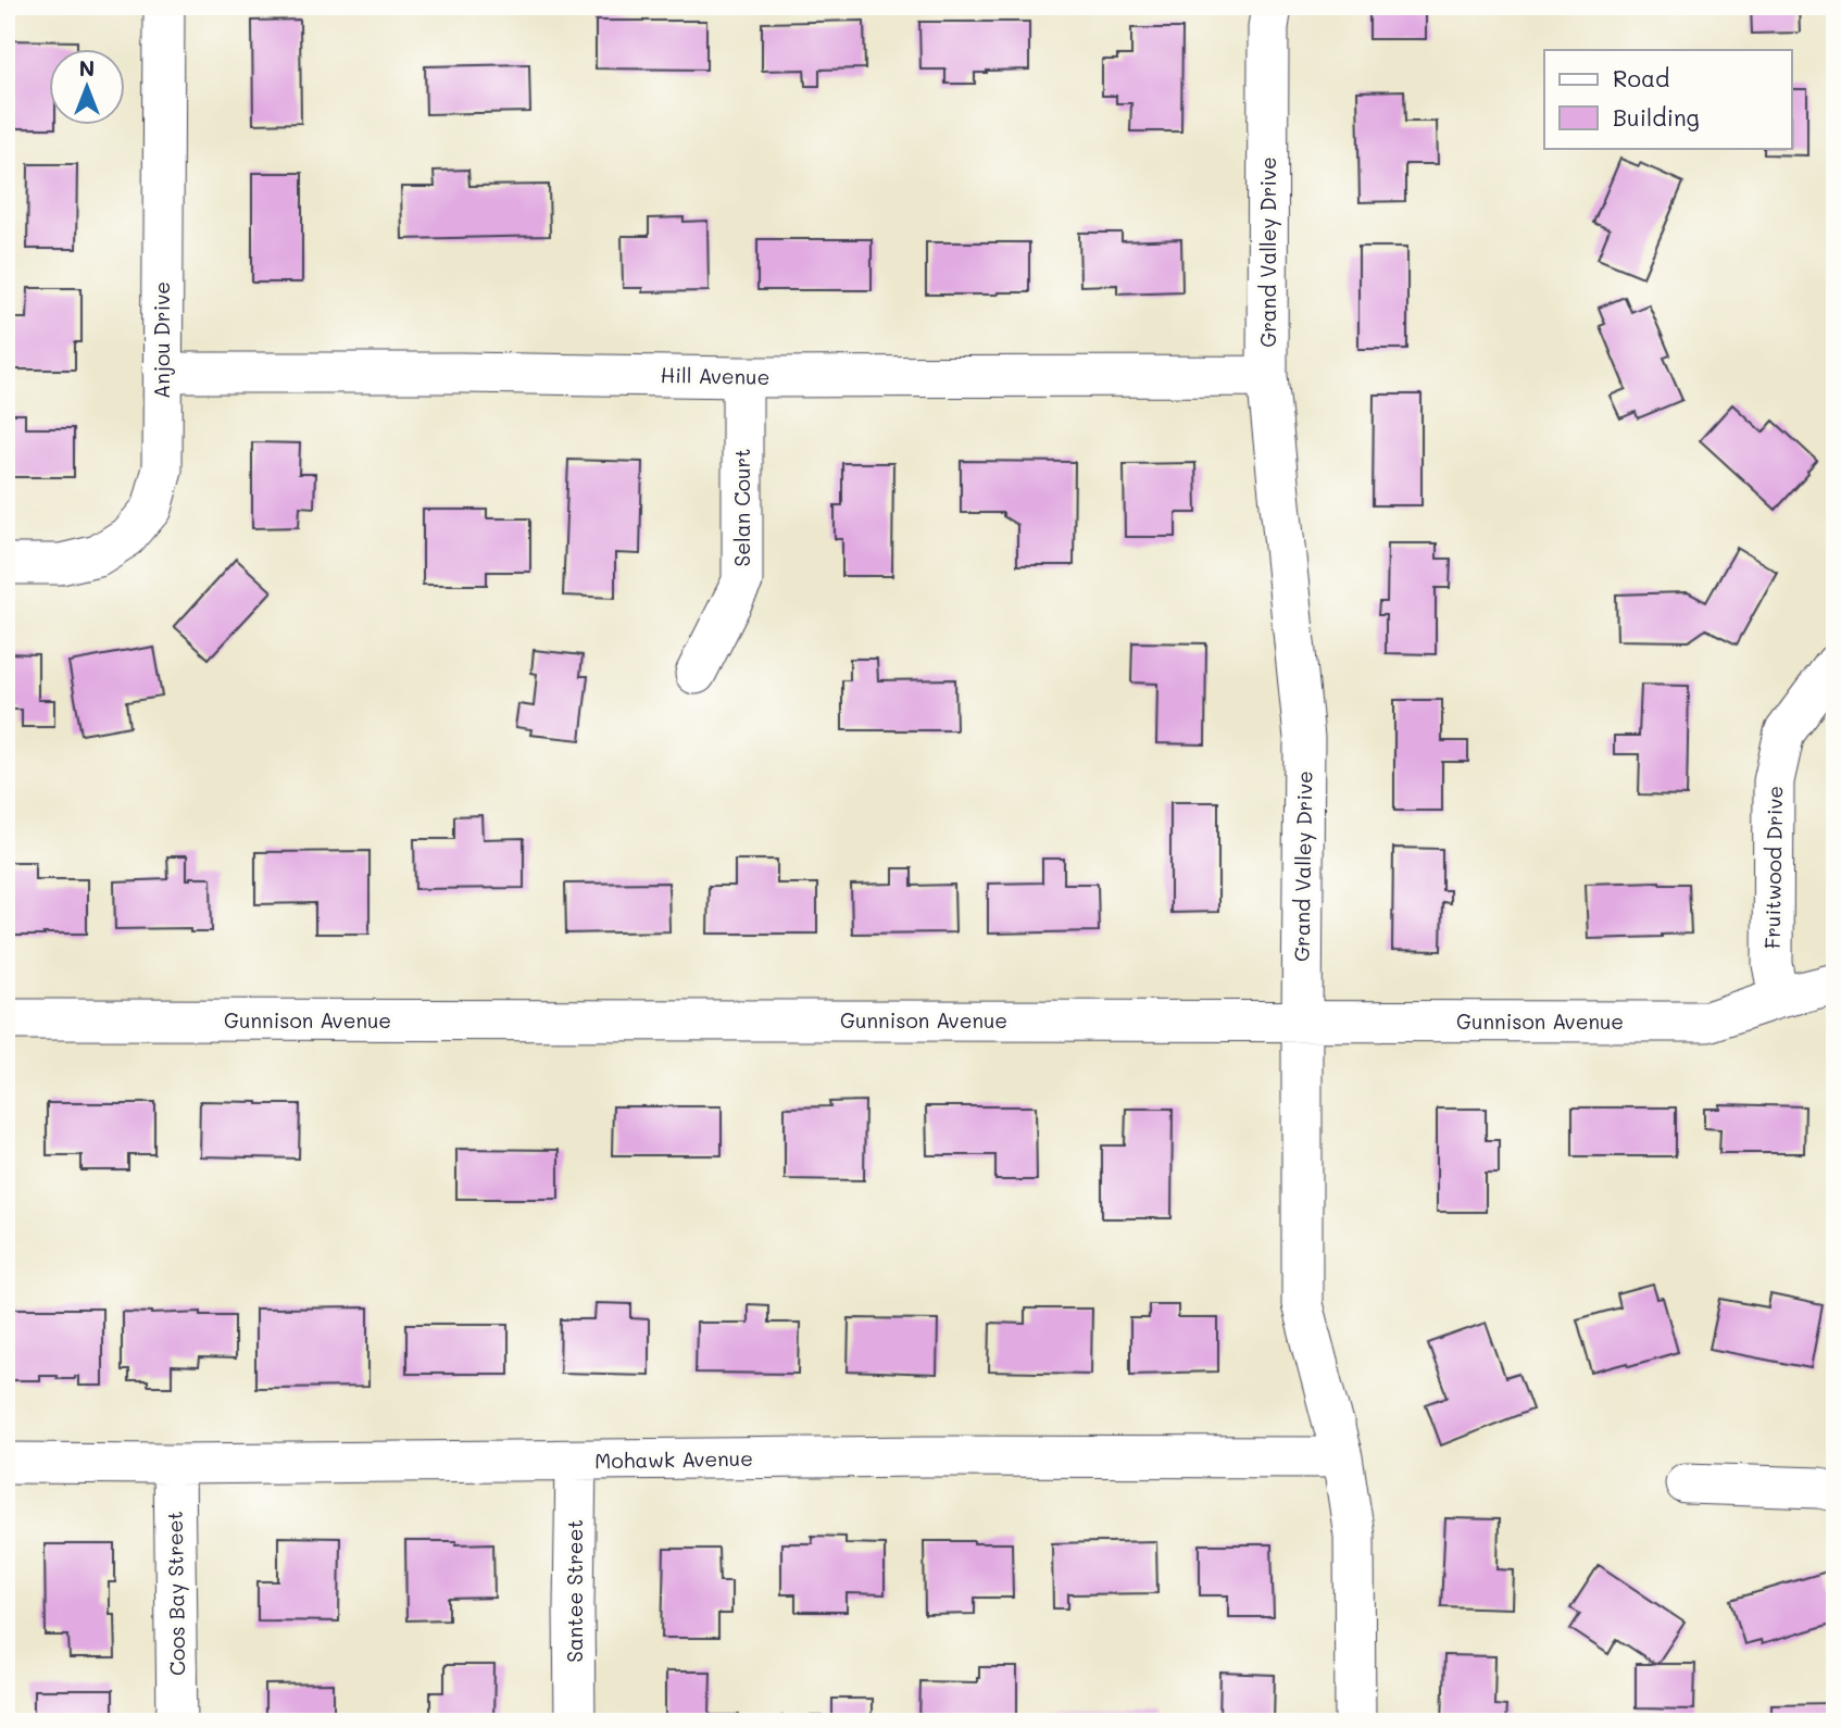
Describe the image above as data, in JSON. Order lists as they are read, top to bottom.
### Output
{
  "streets": {
    "street": [
      "Grand Valley Drive",
      "Anjou Drive",
      "Hill Avenue",
      "Selan Court",
      "Fruitwood Drive",
      "Gunnison Avenue",
      "Mohawk Avenue",
      "Santee Street",
      "Coos Bay Street"
    ]
  },
  "crossings": [
    ["Grand Valley Drive", "Hill Avenue"],
    ["Grand Valley Drive", "Gunnison Avenue"],
    ["Grand Valley Drive", "Mohawk Avenue"],
    ["Anjou Drive", "Hill Avenue"],
    ["Hill Avenue", "Selan Court"],
    ["Fruitwood Drive", "Gunnison Avenue"],
    ["Mohawk Avenue", "Santee Street"],
    ["Mohawk Avenue", "Coos Bay Street"]
  ],
  "legend": ["Road", "Building"],
  "north": "top"
}
